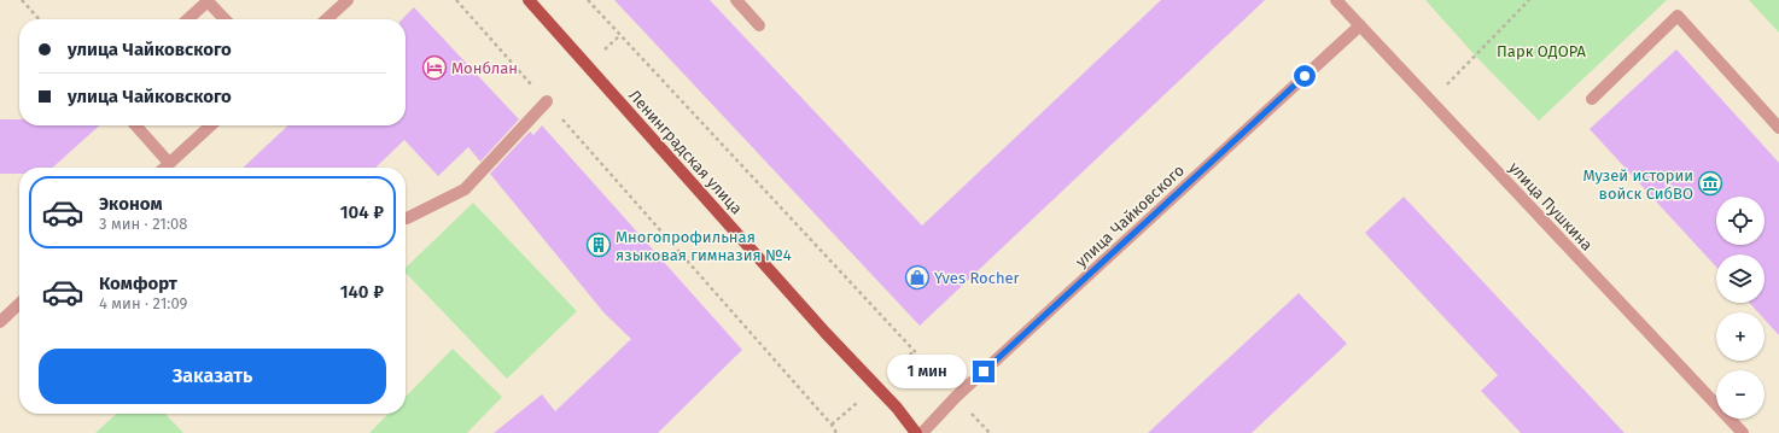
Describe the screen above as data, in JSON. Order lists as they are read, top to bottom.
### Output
{
  "streets": {
    "main road": ["Ленинградская улица"],
    "street": ["улица Пушкина", "улица Чайковского"]
  },
  "crossings": [
    ["улица Пушкина", "улица Чайковского"]
  ],
  "parks": ["Парк ОДОРА"],
  "places": {
    "hotel": ["Монблан"],
    "museum": ["Музей истории войск СибВО"],
    "building": ["Многопрофильная языковая гимназия №4"],
    "shop": ["Yves Rocher"]
  },
  "page": {
    "banner": ["улица Чайковского", "улица Чайковского"],
    "list": [
      {
        "name": "Эконом",
        "note": "3 мин · 21:08",
        "value": "104 ₽"
      },
      {
        "name": "Комфорт",
        "note": "4 мин · 21:09",
        "value": "140 ₽"
      }
    ],
    "map_buttons": ["+", "−"],
    "buttons": "Заказать",
    "bubble": "1 мин"
  }
}
